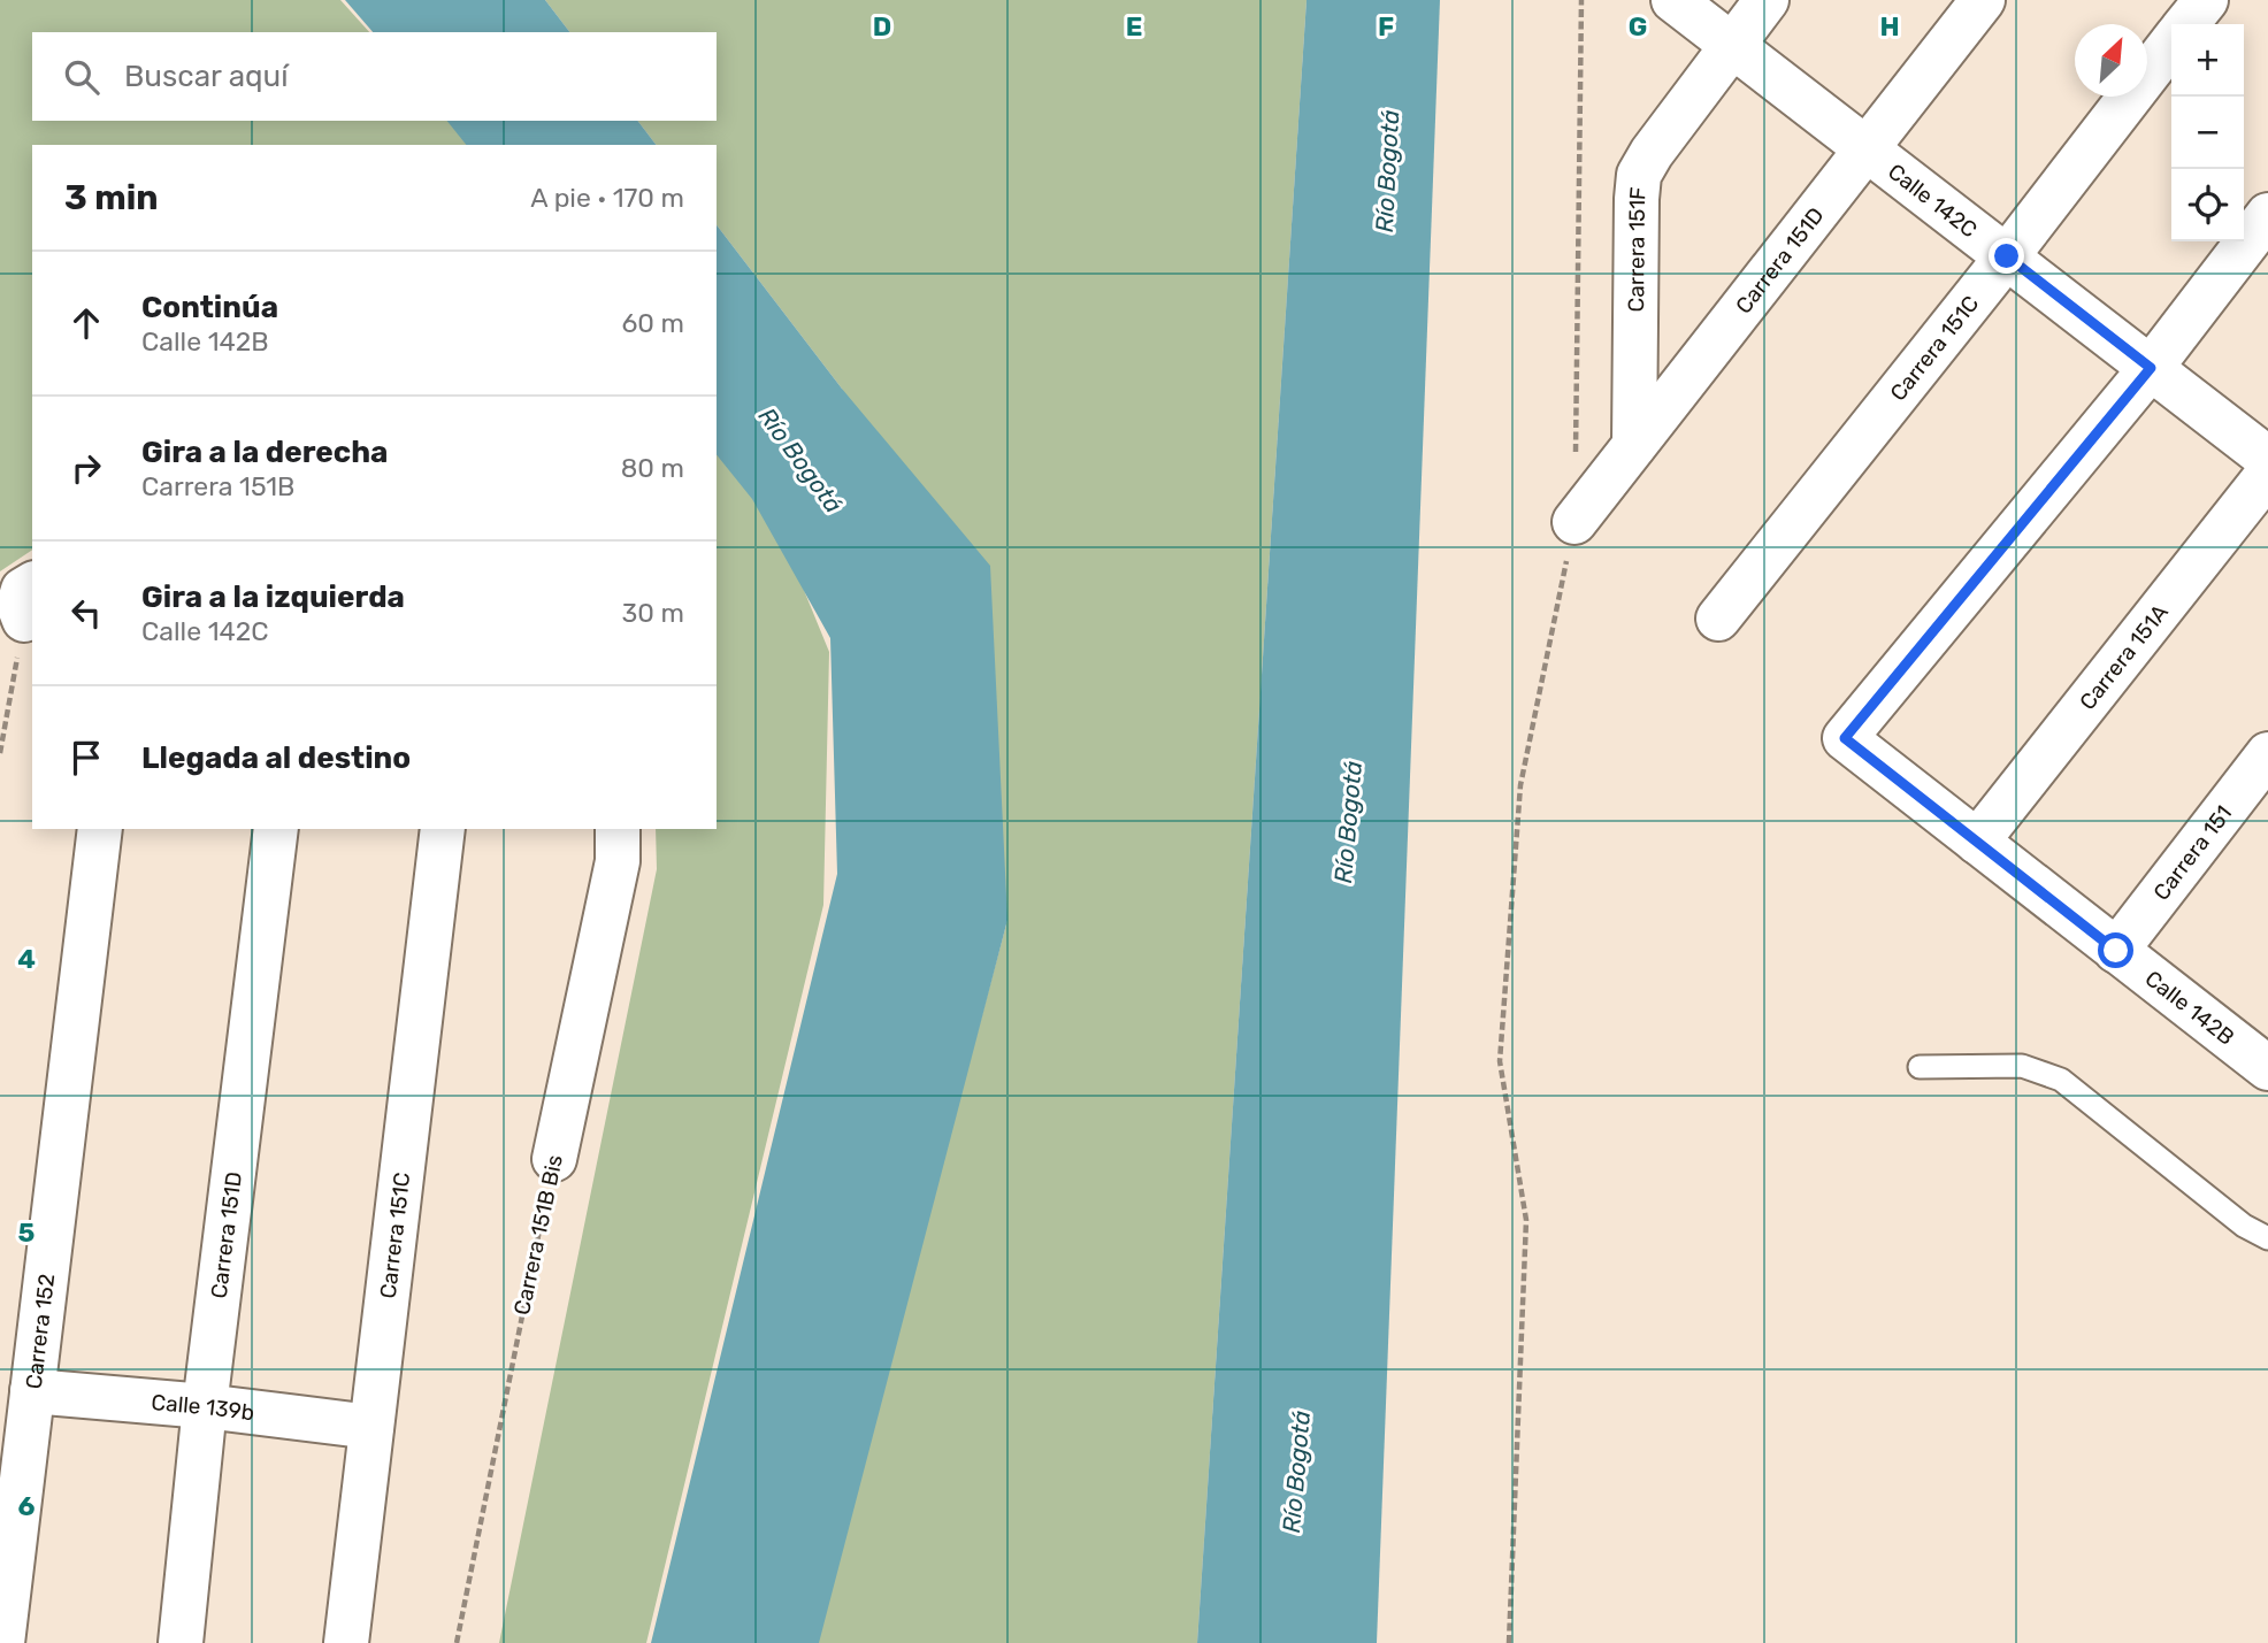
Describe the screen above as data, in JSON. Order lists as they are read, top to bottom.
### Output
{
  "streets": {
    "street": [
      "Calle 142C",
      "Carrera 151F",
      "Carrera 151D",
      "Carrera 151C",
      "Carrera 151A",
      "Carrera 151",
      "Calle 142B",
      "Carrera 151B Bis",
      "Carrera 152",
      "Calle 139b"
    ]
  },
  "crossings": [
    ["Calle 142C", "Carrera 151F"],
    ["Calle 142C", "Carrera 151D"],
    ["Calle 142C", "Carrera 151C"],
    ["Calle 142C", "Calle 142B"],
    ["Carrera 151F", "Carrera 151D"],
    ["Carrera 151D", "Calle 139b"],
    ["Carrera 151C", "Calle 139b"],
    ["Carrera 151A", "Calle 142B"],
    ["Carrera 151", "Calle 142B"],
    ["Carrera 152", "Calle 139b"]
  ],
  "water": ["Río Bogotá"],
  "north": "top right",
  "page": {
    "map_buttons": ["+", "−"],
    "search": "Buscar aquí",
    "heading": ["3 min", "A pie · 170 m"],
    "list": [
      ["Continúa", "Calle 142B", "60 m"],
      ["Gira a la derecha", "Carrera 151B", "80 m"],
      ["Gira a la izquierda", "Calle 142C", "30 m"],
      "Llegada al destino"
    ]
  },
  "grid": {
    "columns": [
      "D",
      "E",
      "F",
      "G",
      "H"
    ],
    "rows": ["4", "5", "6"]
  }
}
